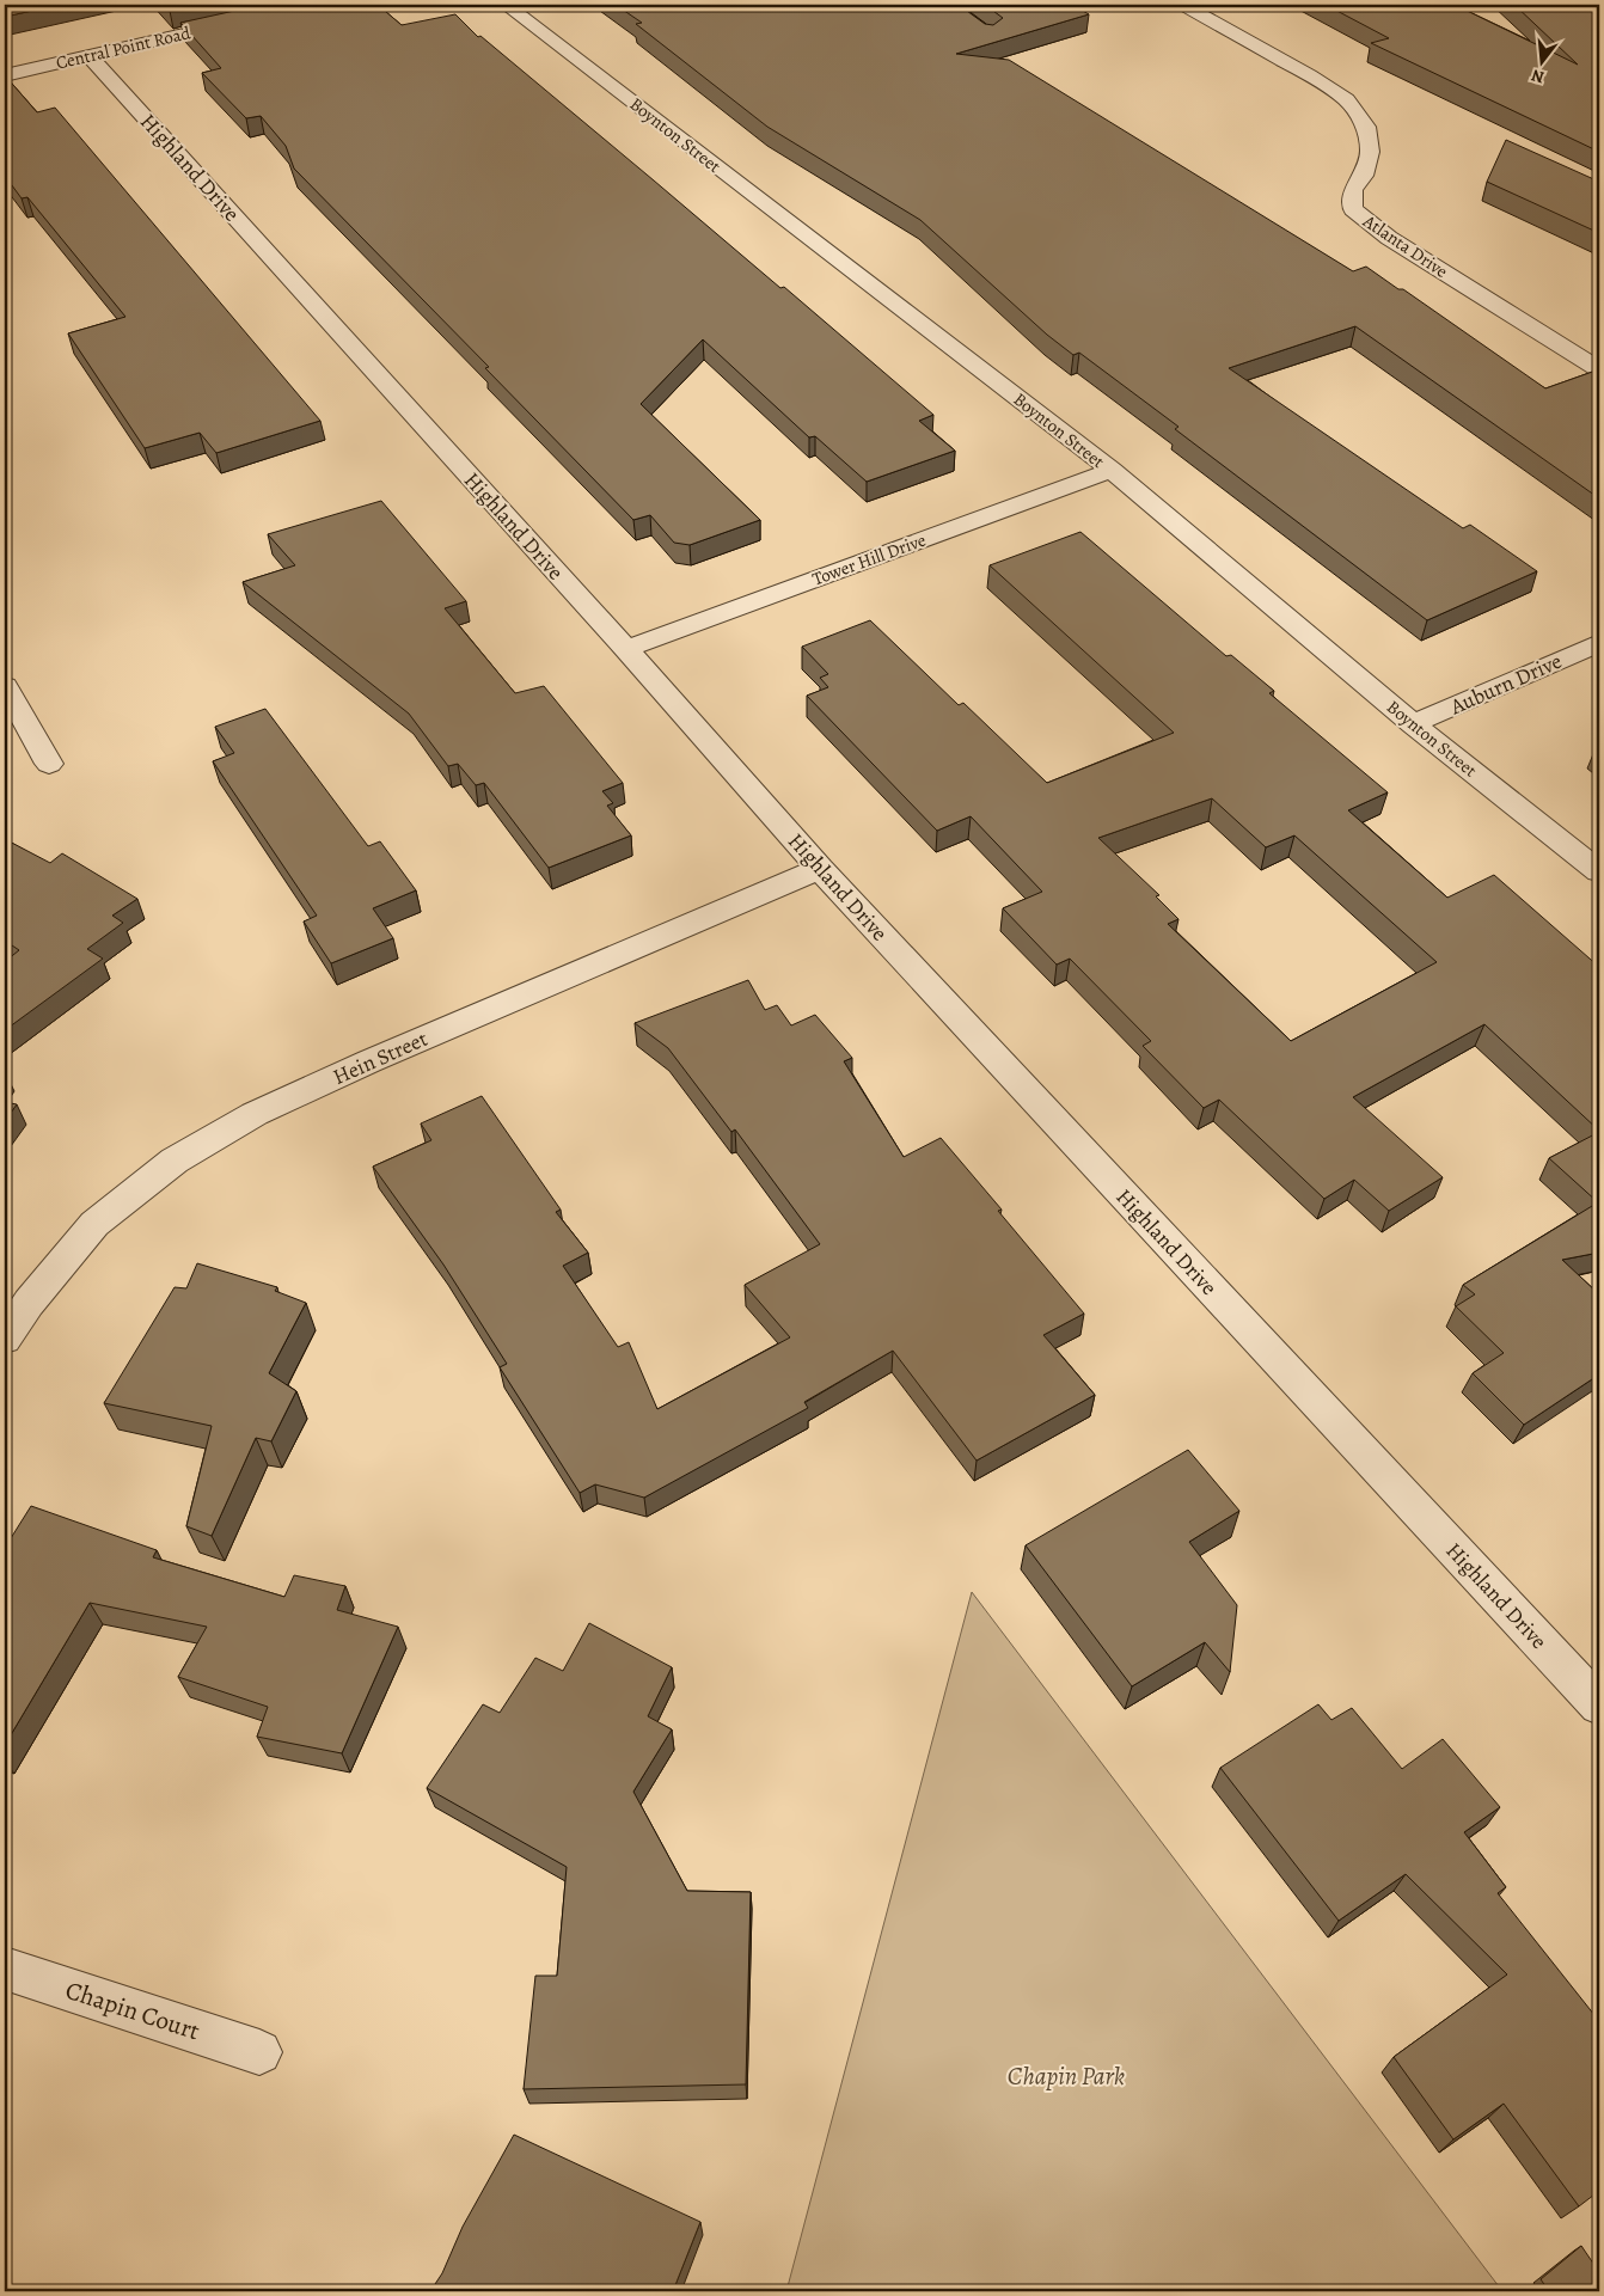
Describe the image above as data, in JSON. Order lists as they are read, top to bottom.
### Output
{
  "streets": {
    "street": [
      "Central Point Road",
      "Boynton Street",
      "Highland Drive",
      "Atlanta Drive",
      "Tower Hill Drive",
      "Auburn Drive",
      "Hein Street",
      "Chapin Court"
    ]
  },
  "crossings": [
    ["Central Point Road", "Highland Drive"],
    ["Boynton Street", "Tower Hill Drive"],
    ["Boynton Street", "Auburn Drive"],
    ["Highland Drive", "Tower Hill Drive"],
    ["Highland Drive", "Hein Street"]
  ],
  "parks": ["Chapin Park"],
  "north": "bottom"
}
